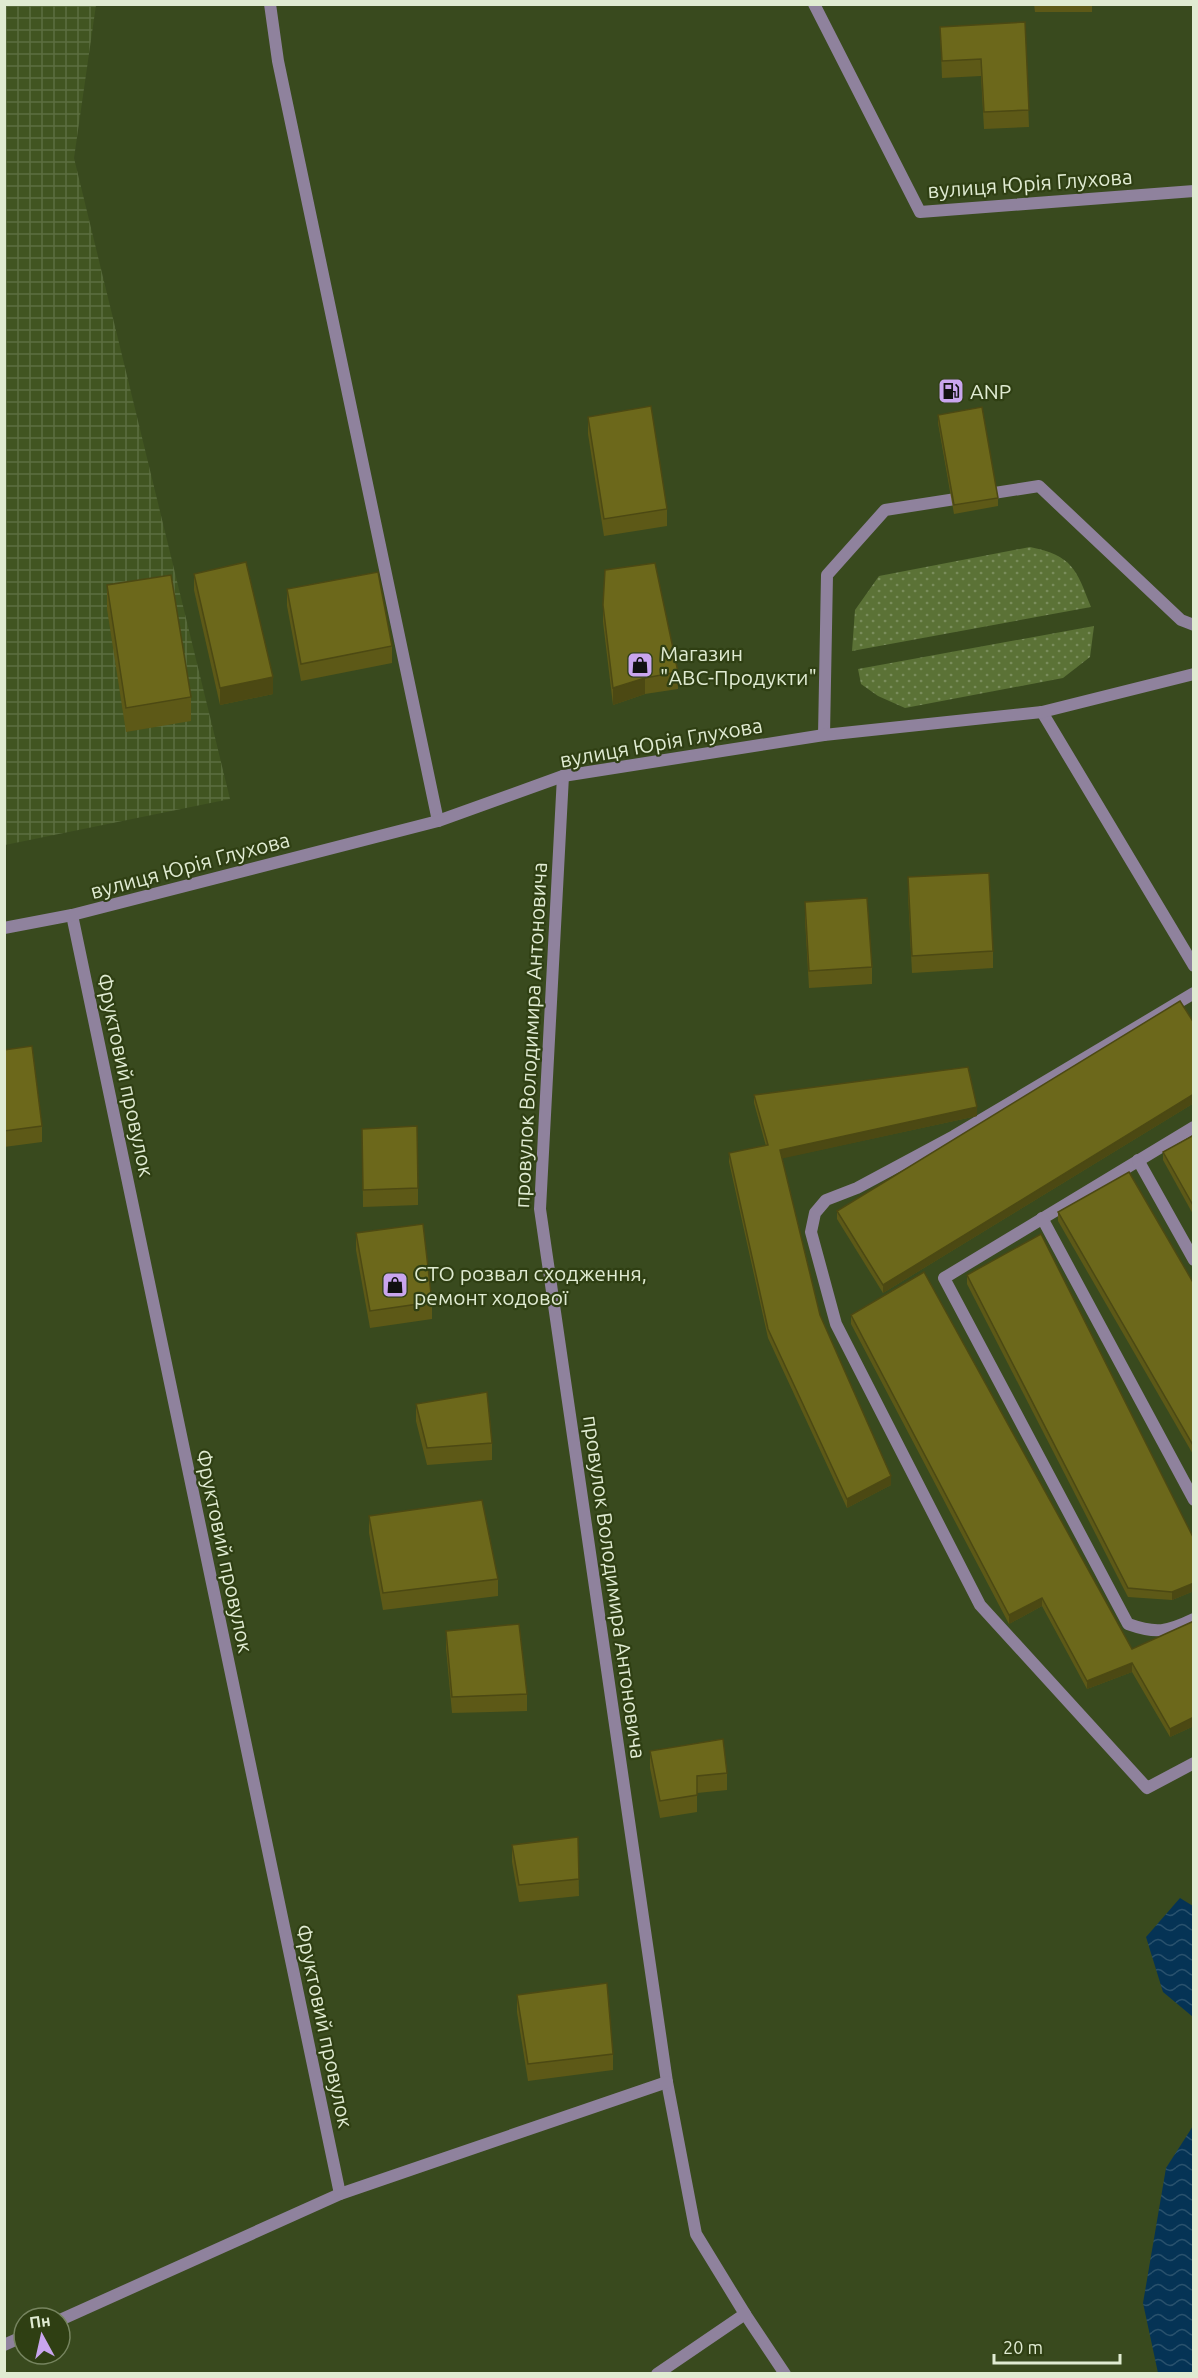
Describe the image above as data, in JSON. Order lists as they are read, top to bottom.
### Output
{
  "streets": {
    "street": ["вулиця Юрія Глухова", "провулок Володимира Антоновича", "Фруктовий провулок"]
  },
  "crossings": [
    ["вулиця Юрія Глухова", "провулок Володимира Антоновича"],
    ["вулиця Юрія Глухова", "Фруктовий провулок"]
  ],
  "places": {
    "fuel station": ["ANP"],
    "shop": ["Магазин \"ABC-Продукти\"", "СТО розвал сходження, ремонт ходової"]
  },
  "scale_bar": "20 m",
  "north": "top"
}
